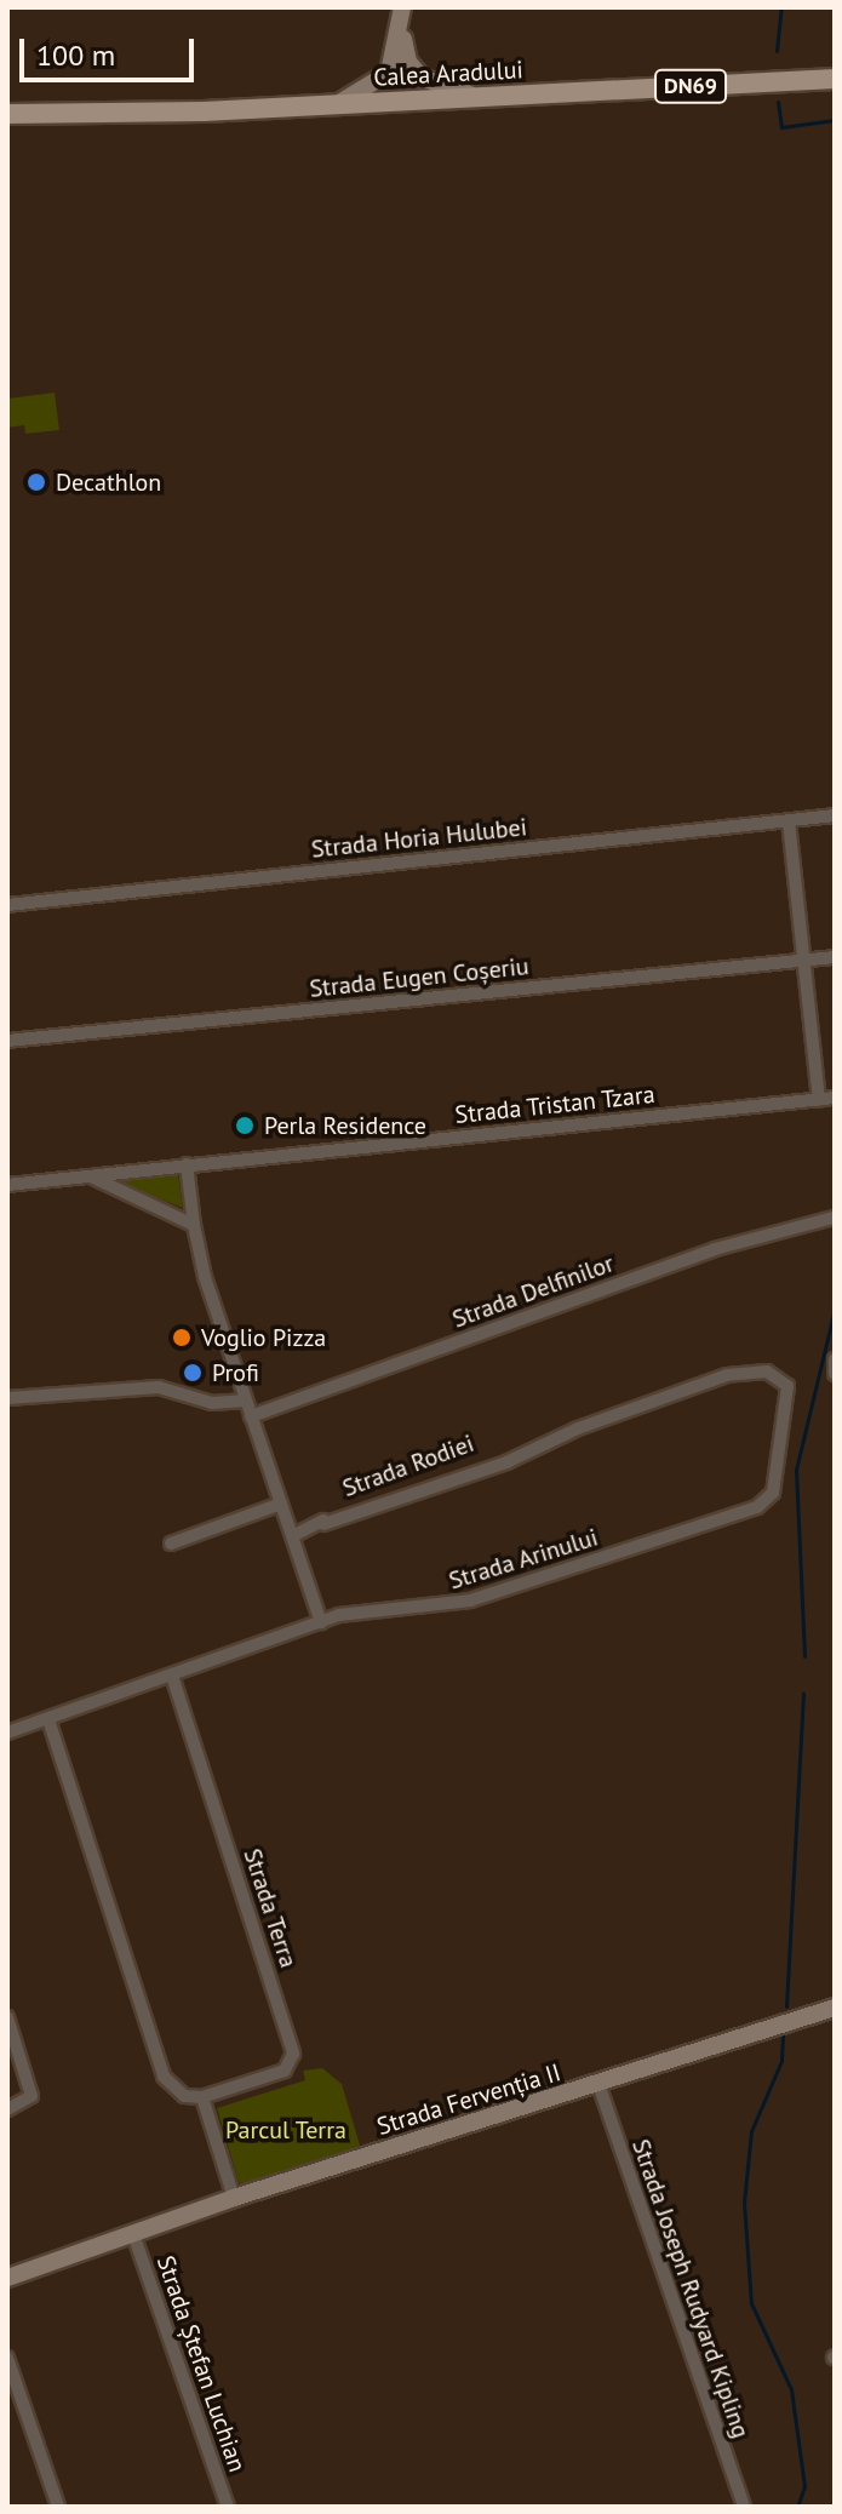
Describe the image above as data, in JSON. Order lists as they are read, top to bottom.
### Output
{
  "streets": {
    "main road": ["Calea Aradului", "DN69"],
    "street": [
      "Strada Horia Hulubei",
      "Strada Eugen Coșeriu",
      "Strada Tristan Tzara",
      "Strada Delfinilor",
      "Strada Rodiei",
      "Strada Arinului",
      "Strada Terra",
      "Strada Fervenția II",
      "Strada Joseph Rudyard Kipling",
      "Strada Ștefan Luchian"
    ]
  },
  "crossings": [
    ["Strada Rodiei", "Strada Arinului"],
    ["Strada Arinului", "Strada Terra"],
    ["Strada Fervenția II", "Strada Joseph Rudyard Kipling"],
    ["Strada Fervenția II", "Strada Ștefan Luchian"]
  ],
  "parks": ["Parcul Terra"],
  "places": [
    "Decathlon",
    "Perla Residence",
    "Voglio Pizza",
    "Profi"
  ],
  "scale_bar": "100 m"
}
